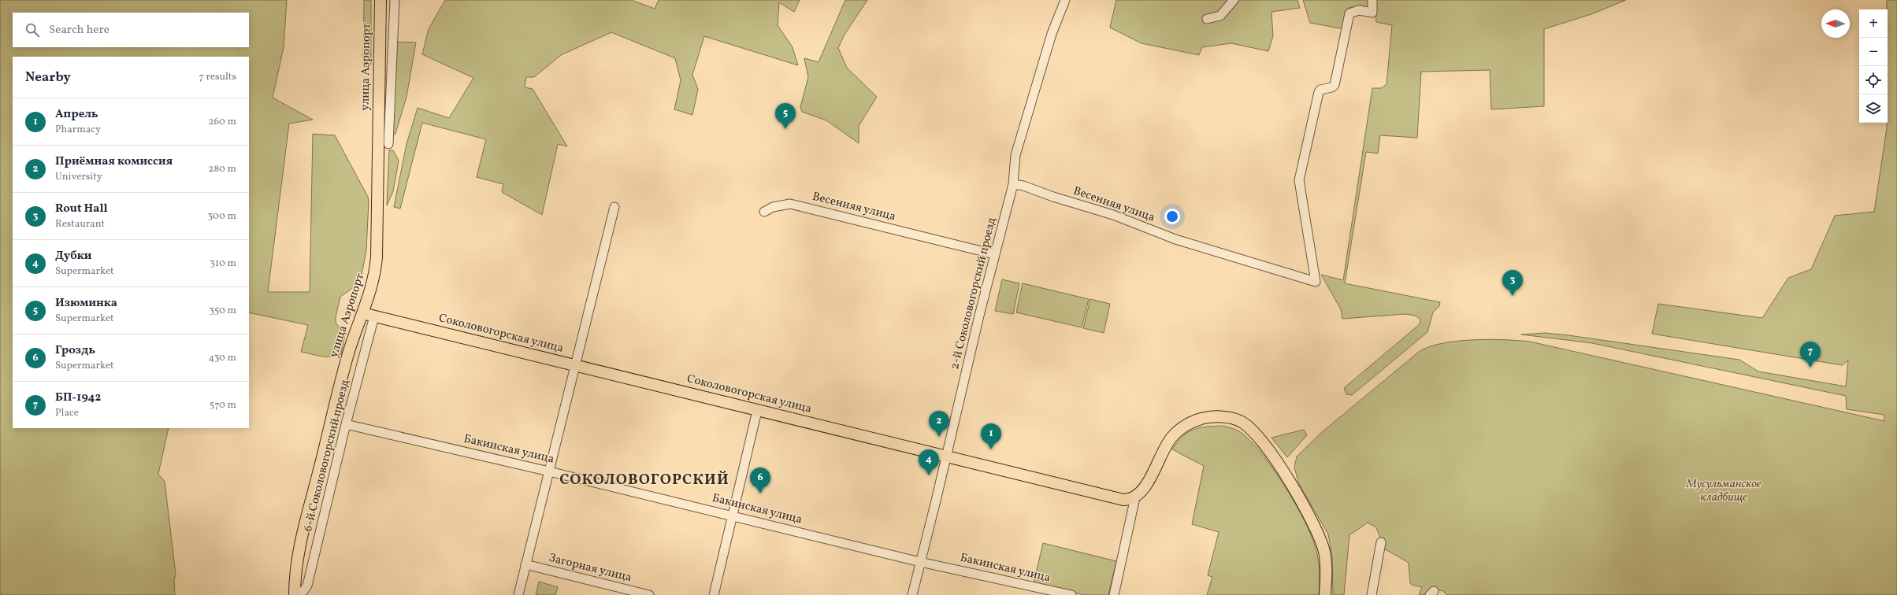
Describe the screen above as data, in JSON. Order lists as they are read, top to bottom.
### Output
{
  "streets": {
    "main road": ["улица Аэропорт", "Соколовогорская улица"],
    "street": [
      "Весенняя улица",
      "2-й Соколовогорский проезд",
      "Бакинская улица",
      "6-й Соколовогорский проезд",
      "Загорная улица"
    ]
  },
  "crossings": [
    ["улица Аэропорт", "Соколовогорская улица"],
    ["улица Аэропорт", "6-й Соколовогорский проезд"],
    ["Весенняя улица", "2-й Соколовогорский проезд"],
    ["2-й Соколовогорский проезд", "Соколовогорская улица"],
    ["2-й Соколовогорский проезд", "Бакинская улица"],
    ["Соколовогорская улица", "6-й Соколовогорский проезд"],
    ["Бакинская улица", "6-й Соколовогорский проезд"]
  ],
  "districts": ["СОКОЛОВОГОРСКИЙ"],
  "parks": ["Мусульманское кладбище"],
  "north": "left",
  "page": {
    "map_buttons": ["+", "−"],
    "search": "Search here",
    "heading": ["Nearby", "7 results"],
    "list": [
      {
        "mark": "1",
        "name": "Апрель",
        "note": "Pharmacy",
        "value": "260 m"
      },
      {
        "mark": "2",
        "name": "Приёмная комиссия",
        "note": "University",
        "value": "280 m"
      },
      {
        "mark": "3",
        "name": "Rout Hall",
        "note": "Restaurant",
        "value": "300 m"
      },
      {
        "mark": "4",
        "name": "Дубки",
        "note": "Supermarket",
        "value": "310 m"
      },
      {
        "mark": "5",
        "name": "Изюминка",
        "note": "Supermarket",
        "value": "350 m"
      },
      {
        "mark": "6",
        "name": "Гроздь",
        "note": "Supermarket",
        "value": "430 m"
      },
      {
        "mark": "7",
        "name": "БП-1942",
        "note": "Place",
        "value": "570 m"
      }
    ],
    "pins": [
      "5",
      "3",
      "7",
      "2",
      "1",
      "4",
      "6"
    ]
  }
}
